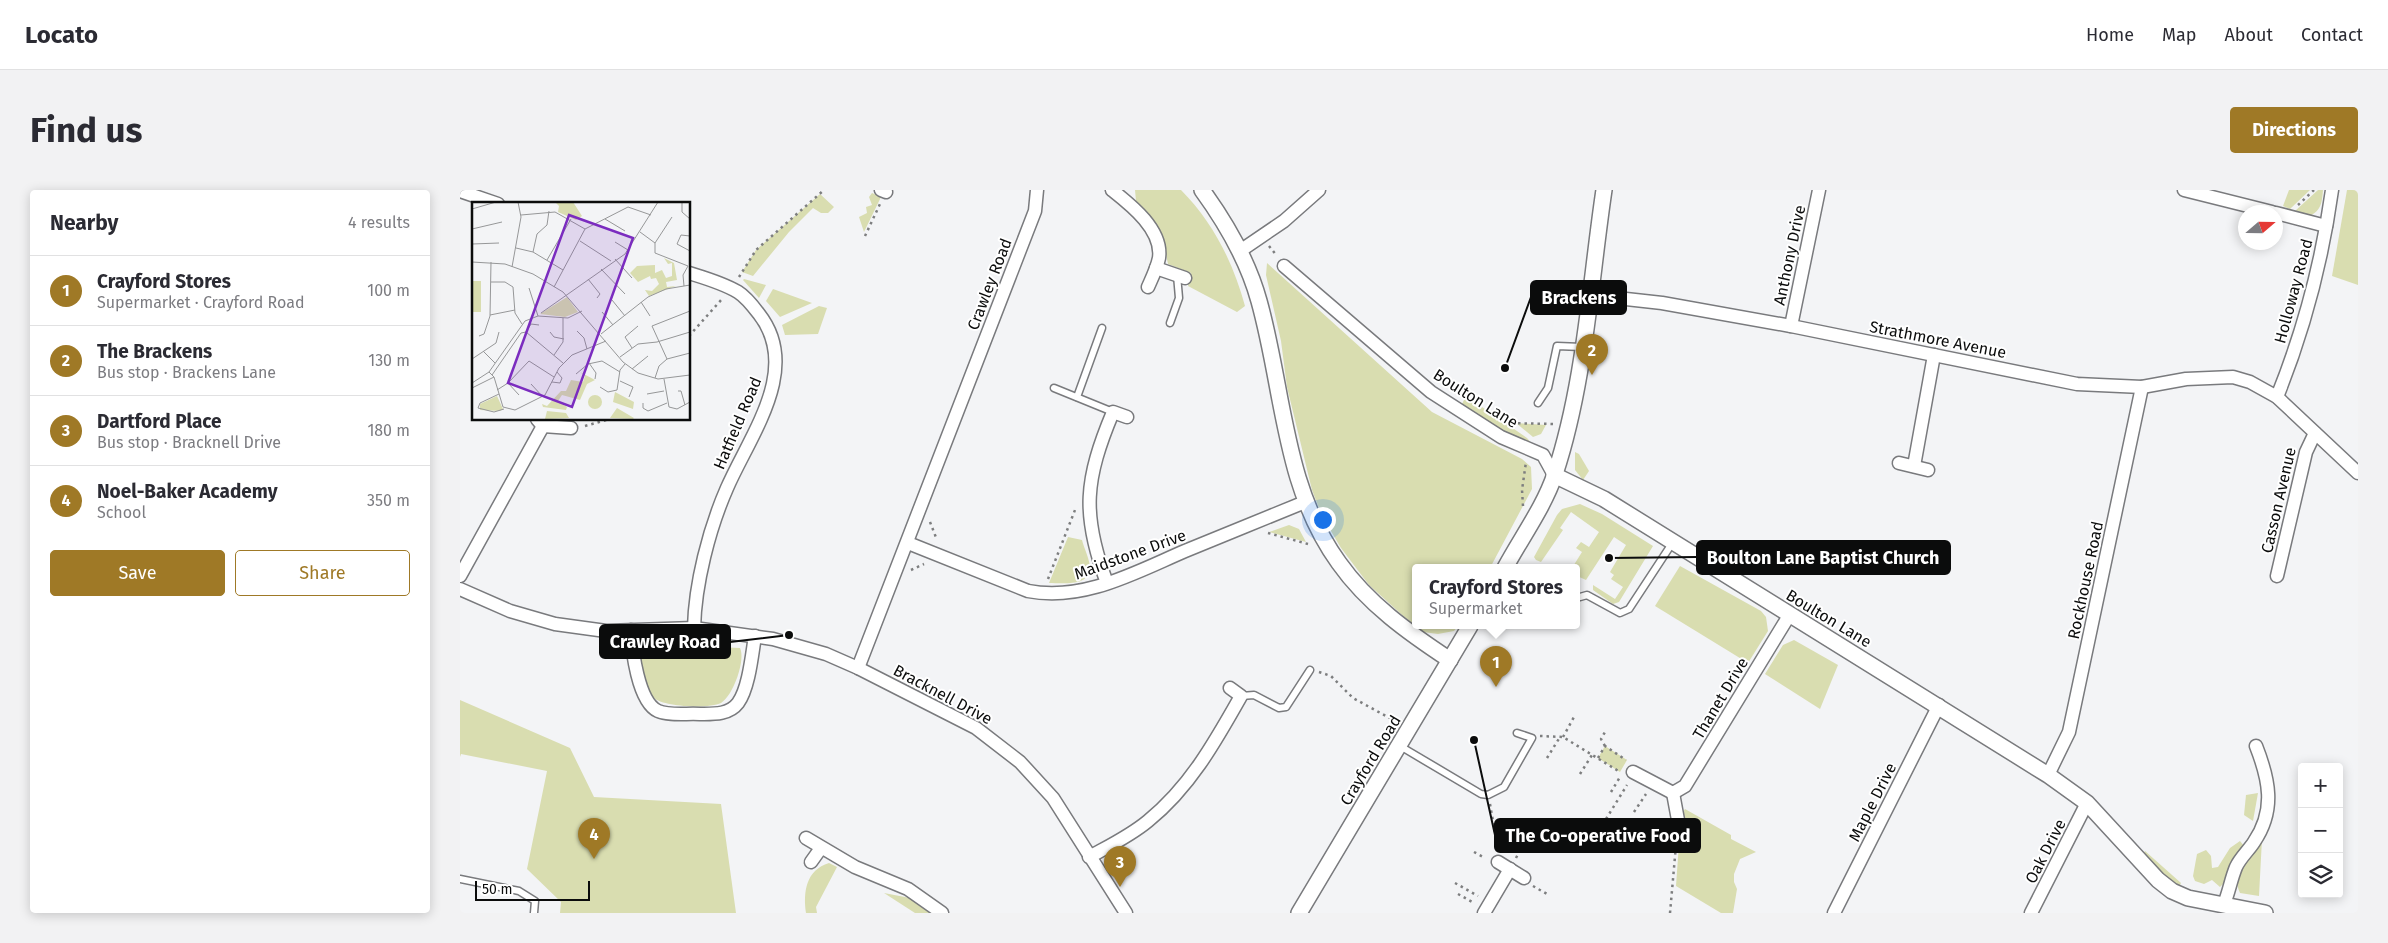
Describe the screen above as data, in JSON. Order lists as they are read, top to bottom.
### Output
{
  "streets": {
    "street": [
      "Anthony Drive",
      "Crawley Road",
      "Holloway Road",
      "Strathmore Avenue",
      "Boulton Lane",
      "Hatfield Road",
      "Casson Avenue",
      "Maidstone Drive",
      "Rockhouse Road",
      "Bracknell Drive",
      "Thanet Drive",
      "Crayford Road",
      "Maple Drive",
      "Oak Drive"
    ]
  },
  "crossings": [
    ["Anthony Drive", "Strathmore Avenue"],
    ["Crawley Road", "Maidstone Drive"],
    ["Crawley Road", "Bracknell Drive"],
    ["Holloway Road", "Strathmore Avenue"],
    ["Strathmore Avenue", "Casson Avenue"],
    ["Strathmore Avenue", "Rockhouse Road"],
    ["Boulton Lane", "Rockhouse Road"],
    ["Boulton Lane", "Thanet Drive"],
    ["Boulton Lane", "Maple Drive"],
    ["Boulton Lane", "Oak Drive"],
    ["Hatfield Road", "Bracknell Drive"]
  ],
  "places": [
    "Brackens",
    "Boulton Lane Baptist Church",
    "Crawley Road",
    "The Co-operative Food"
  ],
  "scale_bar": "50 m",
  "north": "right",
  "page": {
    "header": "Locato",
    "nav": [
      "Home",
      "Map",
      "About",
      "Contact"
    ],
    "buttons": [
      "Directions",
      ["Save", "Share"]
    ],
    "title": "Find us",
    "heading": ["Nearby", "4 results"],
    "list": [
      {
        "mark": "1",
        "name": "Crayford Stores",
        "note": "Supermarket · Crayford Road",
        "value": "100 m"
      },
      {
        "mark": "2",
        "name": "The Brackens",
        "note": "Bus stop · Brackens Lane",
        "value": "130 m"
      },
      {
        "mark": "3",
        "name": "Dartford Place",
        "note": "Bus stop · Bracknell Drive",
        "value": "180 m"
      },
      {
        "mark": "4",
        "name": "Noel-Baker Academy",
        "note": "School",
        "value": "350 m"
      }
    ],
    "pins": [
      "2",
      "1",
      "4",
      "3"
    ],
    "popup": ["Crayford Stores", "Supermarket"],
    "map_buttons": ["+", "−"],
    "scale": "50 m"
  }
}
